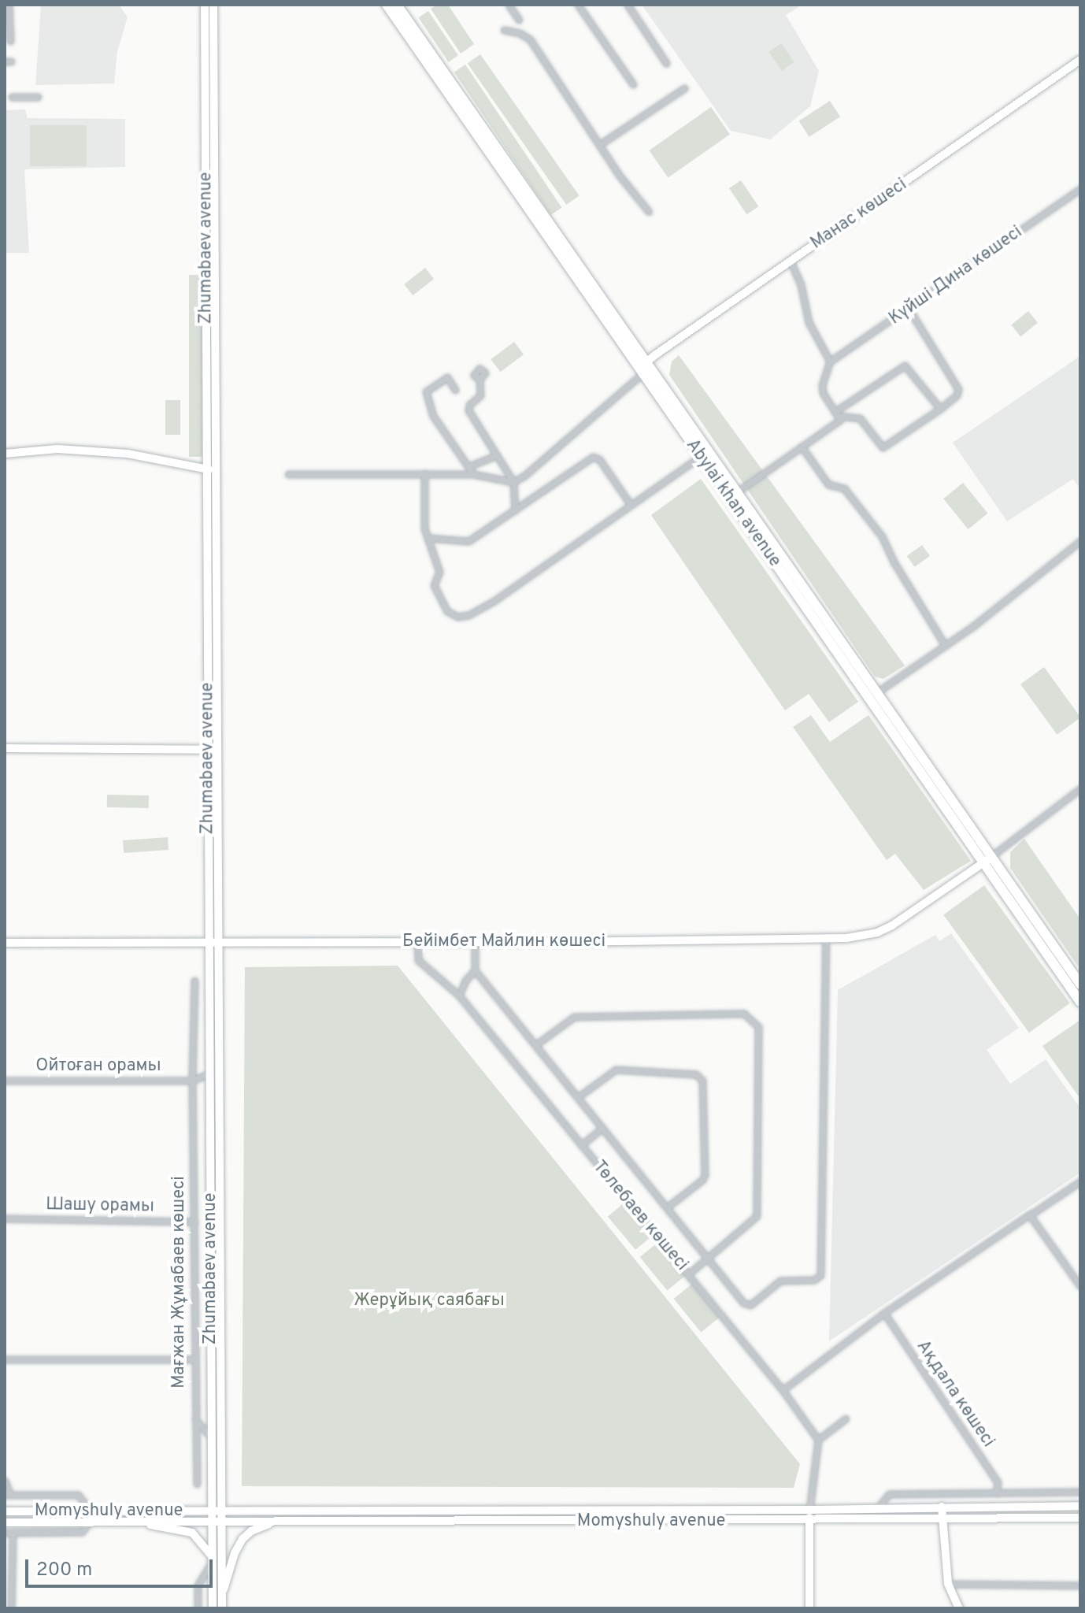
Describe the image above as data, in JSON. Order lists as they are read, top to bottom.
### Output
{
  "streets": {
    "main road": [
      "Манас көшесі",
      "Zhumabaev avenue",
      "Abylai khan avenue",
      "Бейімбет Майлин көшесі",
      "Momyshuly avenue"
    ],
    "street": [
      "Күйші Дина көшесі",
      "Ойтоған орамы",
      "Шашу орамы",
      "Төлебаев көшесі",
      "Мағжан Жұмабаев көшесі",
      "Ақдала көшесі"
    ]
  },
  "crossings": [
    ["Манас көшесі", "Abylai khan avenue"],
    ["Zhumabaev avenue", "Бейімбет Майлин көшесі"],
    ["Zhumabaev avenue", "Momyshuly avenue"],
    ["Abylai khan avenue", "Бейімбет Майлин көшесі"],
    ["Бейімбет Майлин көшесі", "Төлебаев көшесі"],
    ["Ойтоған орамы", "Мағжан Жұмабаев көшесі"],
    ["Шашу орамы", "Мағжан Жұмабаев көшесі"]
  ],
  "parks": ["Жерұйық саябағы"],
  "scale_bar": "200 m"
}
